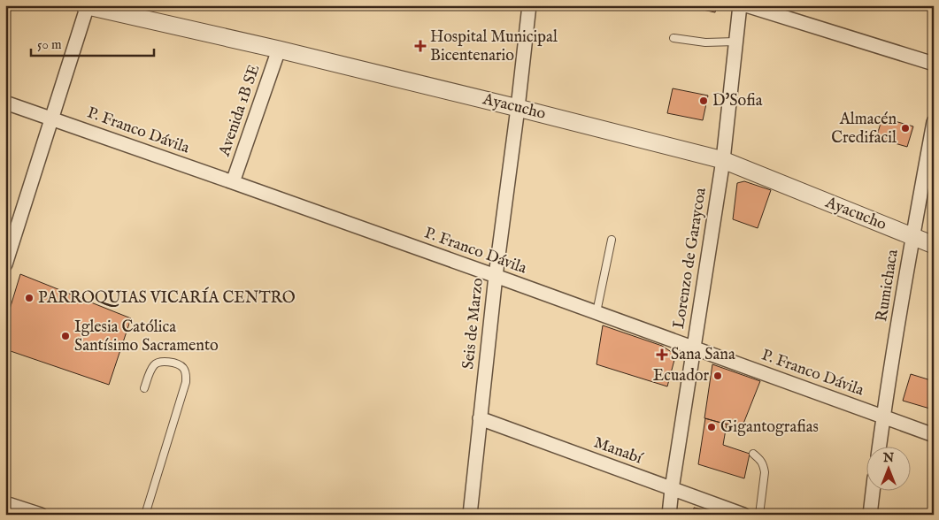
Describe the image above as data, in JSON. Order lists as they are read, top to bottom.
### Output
{
  "streets": {
    "street": [
      "Ayacucho",
      "Avenida 1B SE",
      "P. Franco Dávila",
      "Lorenzo de Garaycoa",
      "Rumichaca",
      "Seis de Marzo",
      "Manabí"
    ]
  },
  "crossings": [
    ["Ayacucho", "Avenida 1B SE"],
    ["Ayacucho", "Lorenzo de Garaycoa"],
    ["Ayacucho", "Rumichaca"],
    ["Ayacucho", "Seis de Marzo"],
    ["Avenida 1B SE", "P. Franco Dávila"],
    ["P. Franco Dávila", "Lorenzo de Garaycoa"],
    ["P. Franco Dávila", "Rumichaca"],
    ["P. Franco Dávila", "Seis de Marzo"],
    ["Lorenzo de Garaycoa", "Manabí"],
    ["Seis de Marzo", "Manabí"]
  ],
  "places": {
    "health": ["Hospital Municipal Bicentenario", "Sana Sana"],
    "other": [
      "D'Sofia",
      "Almacén Credifacil",
      "PARROQUIAS VICARÍA CENTRO",
      "Iglesia Católica Santísimo Sacramento",
      "Ecuador",
      "Gigantografias"
    ]
  },
  "scale_bar": "50 m",
  "north": "top"
}
